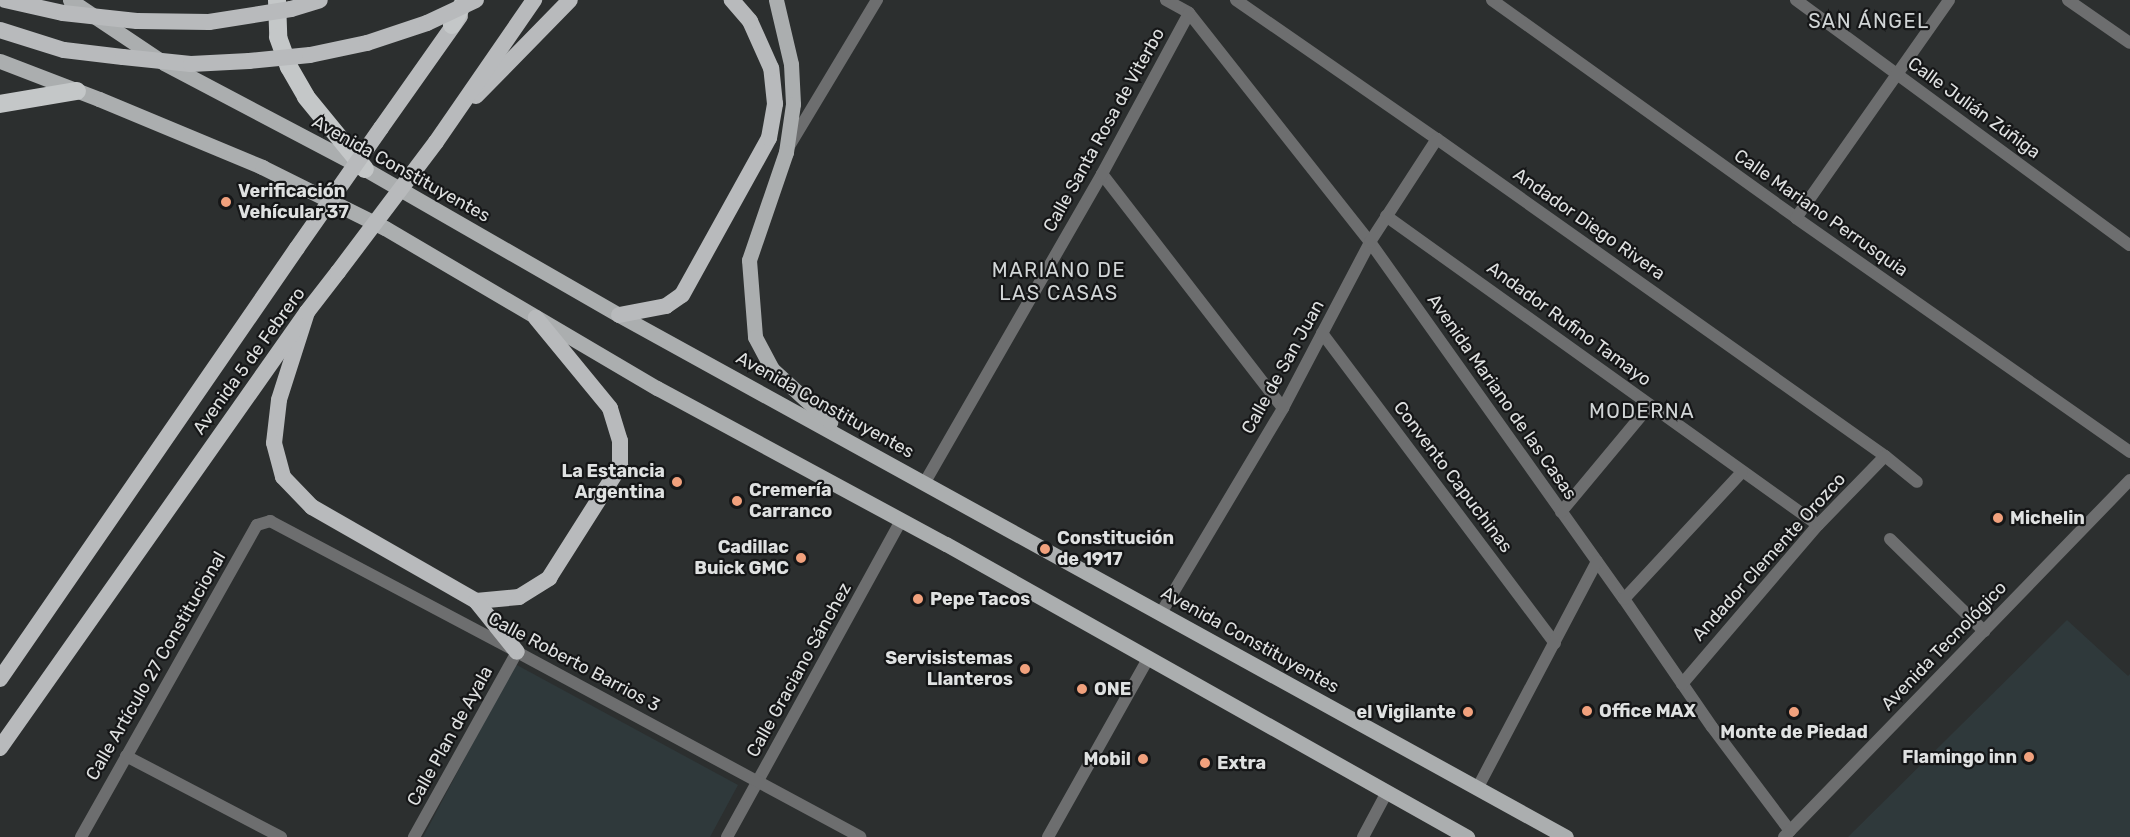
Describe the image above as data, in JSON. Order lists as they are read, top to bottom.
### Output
{
  "streets": {
    "highway": ["Avenida 5 de Febrero"],
    "main road": ["Avenida Constituyentes"],
    "street": [
      "Calle Julián Zúñiga",
      "Calle Santa Rosa de Viterbo",
      "Calle Mariano Perrusquia",
      "Andador Diego Rivera",
      "Andador Rufino Tamayo",
      "Calle de San Juan",
      "Avenida Mariano de las Casas",
      "Convento Capuchinas",
      "Andador Clemente Orozco",
      "Avenida Tecnológico",
      "Calle Roberto Barrios 3",
      "Calle Artículo 27 Constitucional",
      "Calle Graciano Sánchez",
      "Calle Plan de Ayala"
    ]
  },
  "crossings": [
    ["Calle Santa Rosa de Viterbo", "Avenida Constituyentes"],
    ["Calle Santa Rosa de Viterbo", "Avenida Mariano de las Casas"],
    ["Avenida Constituyentes", "Calle de San Juan"],
    ["Andador Diego Rivera", "Calle de San Juan"],
    ["Andador Diego Rivera", "Andador Clemente Orozco"],
    ["Andador Rufino Tamayo", "Calle de San Juan"],
    ["Andador Rufino Tamayo", "Andador Clemente Orozco"],
    ["Calle de San Juan", "Avenida Mariano de las Casas"],
    ["Calle de San Juan", "Convento Capuchinas"],
    ["Avenida Mariano de las Casas", "Andador Clemente Orozco"],
    ["Avenida Mariano de las Casas", "Avenida Tecnológico"],
    ["Calle Roberto Barrios 3", "Calle Artículo 27 Constitucional"],
    ["Calle Roberto Barrios 3", "Calle Graciano Sánchez"],
    ["Calle Roberto Barrios 3", "Calle Plan de Ayala"]
  ],
  "districts": ["SAN ÁNGEL", "MARIANO DE LAS CASAS", "MODERNA"],
  "places": [
    "Verificación Vehícular 37",
    "La Estancia Argentina",
    "Cremería Carranco",
    "Michelin",
    "Constitución de 1917",
    "Cadillac Buick GMC",
    "Pepe Tacos",
    "Servisistemas Llanteros",
    "ONE",
    "Office MAX",
    "el Vigilante",
    "Monte de Piedad",
    "Flamingo inn",
    "Mobil",
    "Extra"
  ]
}
